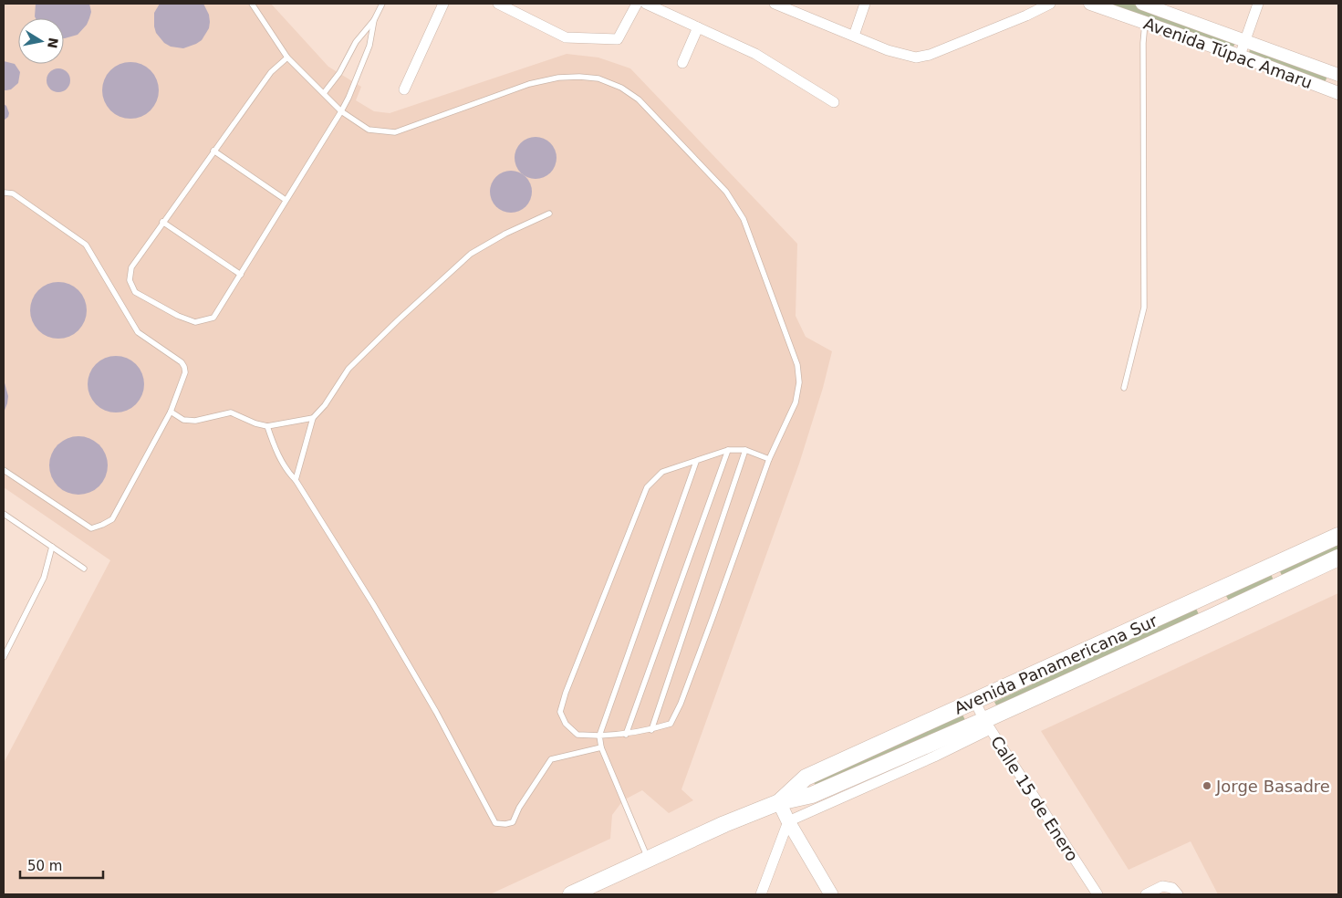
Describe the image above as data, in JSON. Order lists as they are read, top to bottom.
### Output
{
  "streets": {
    "main road": ["Avenida Panamericana Sur"],
    "street": ["Avenida Túpac Amaru", "Calle 15 de Enero"]
  },
  "crossings": [
    ["Avenida Panamericana Sur", "Calle 15 de Enero"]
  ],
  "places": ["Jorge Basadre"],
  "scale_bar": "50 m",
  "north": "right"
}
